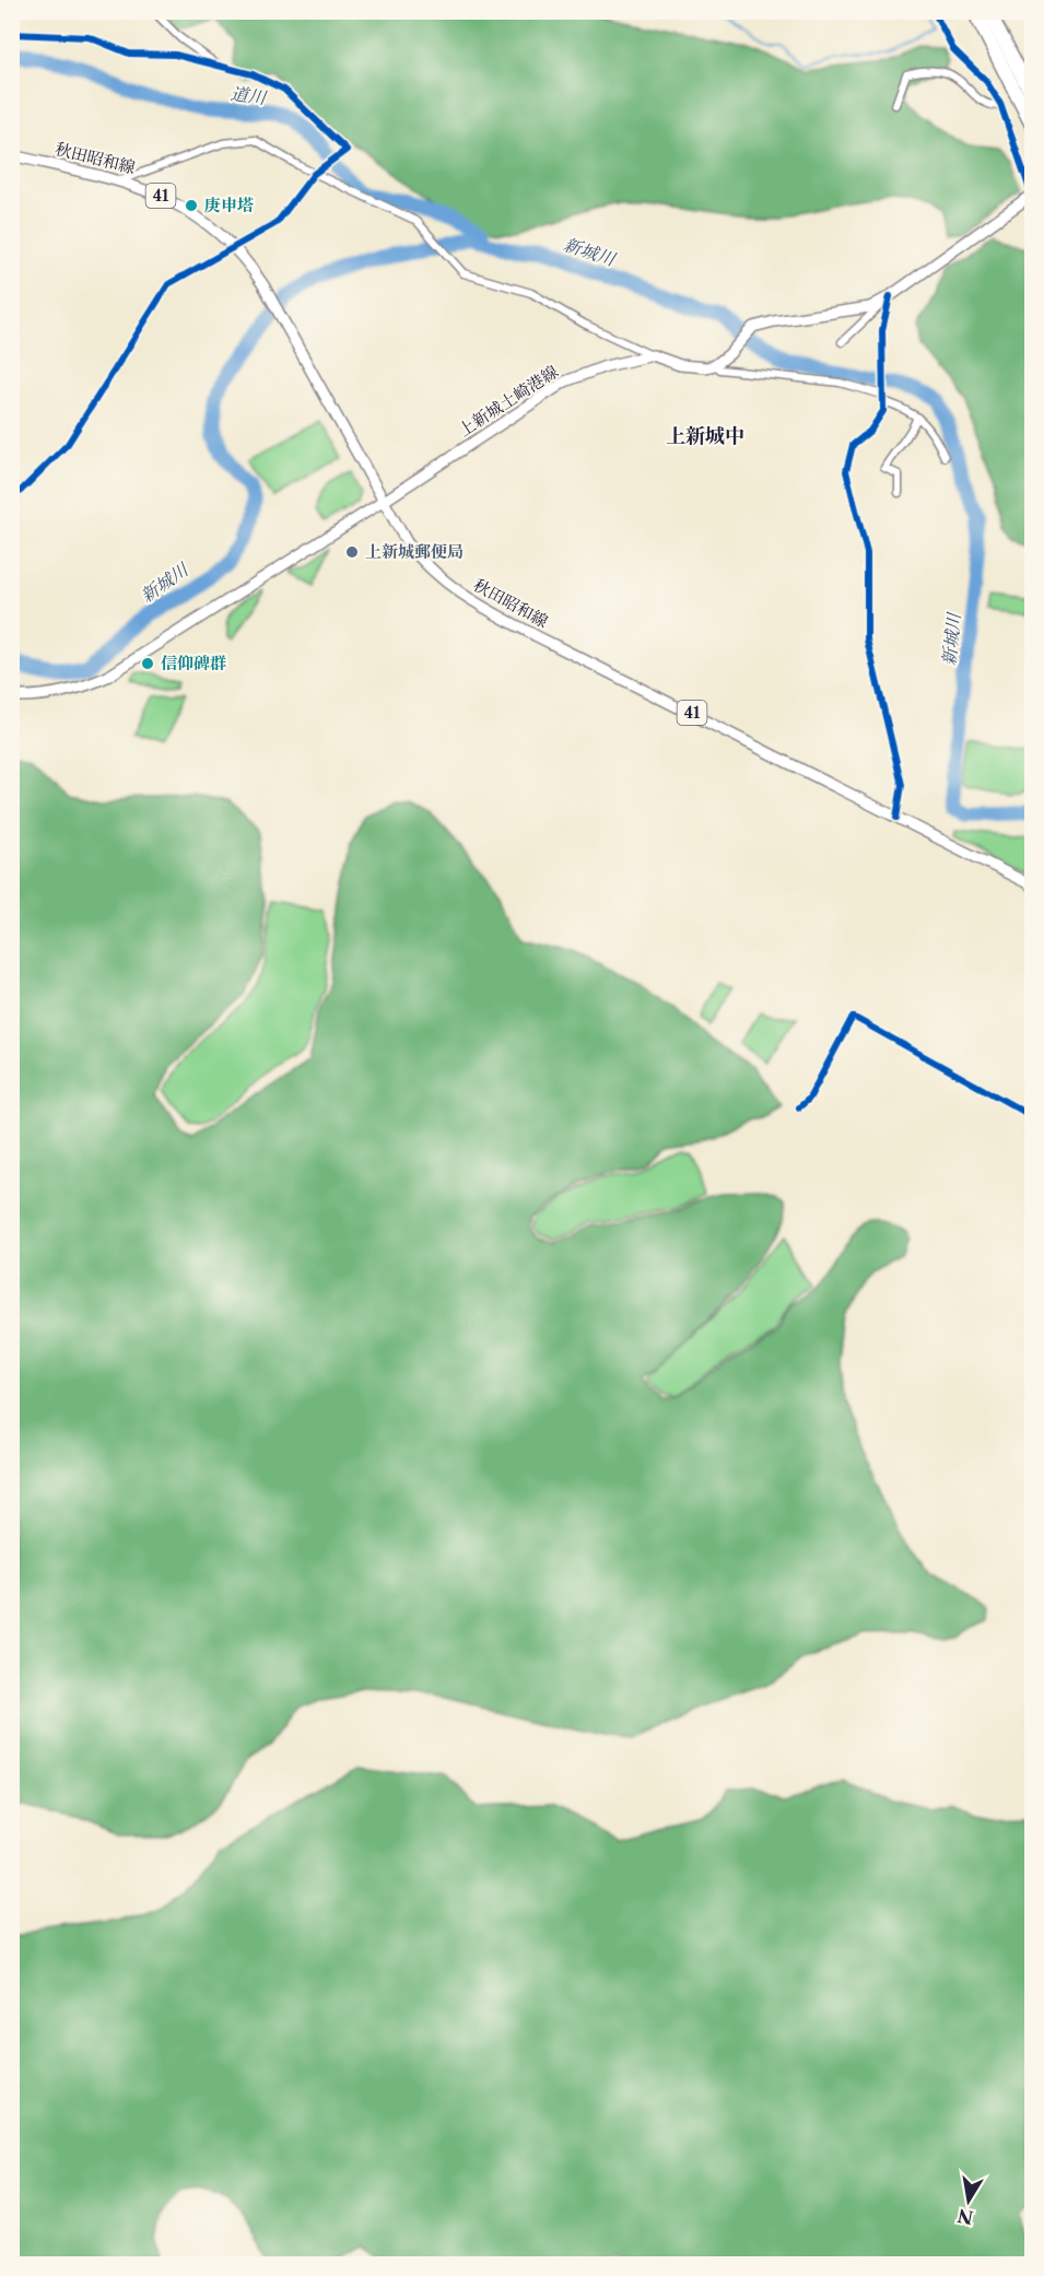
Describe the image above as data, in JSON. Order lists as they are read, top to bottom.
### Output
{
  "streets": {
    "main road": ["秋田昭和線", "41", "上新城土崎港線"]
  },
  "crossings": [
    ["秋田昭和線", "上新城土崎港線"]
  ],
  "districts": ["上新城中"],
  "water": ["道川", "新城川"],
  "places": ["庚申塔", "上新城郵便局", "信仰碑群"],
  "north": "bottom"
}
